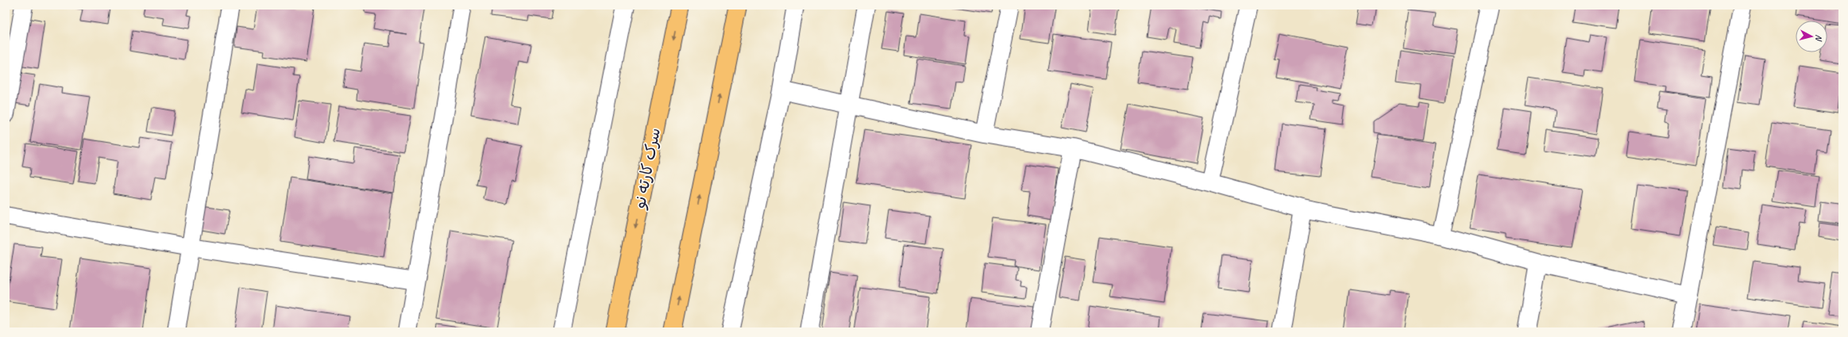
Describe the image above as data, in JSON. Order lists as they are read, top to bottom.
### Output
{
  "streets": {
    "highway": ["سرک کارته نو"]
  },
  "north": "right"
}
